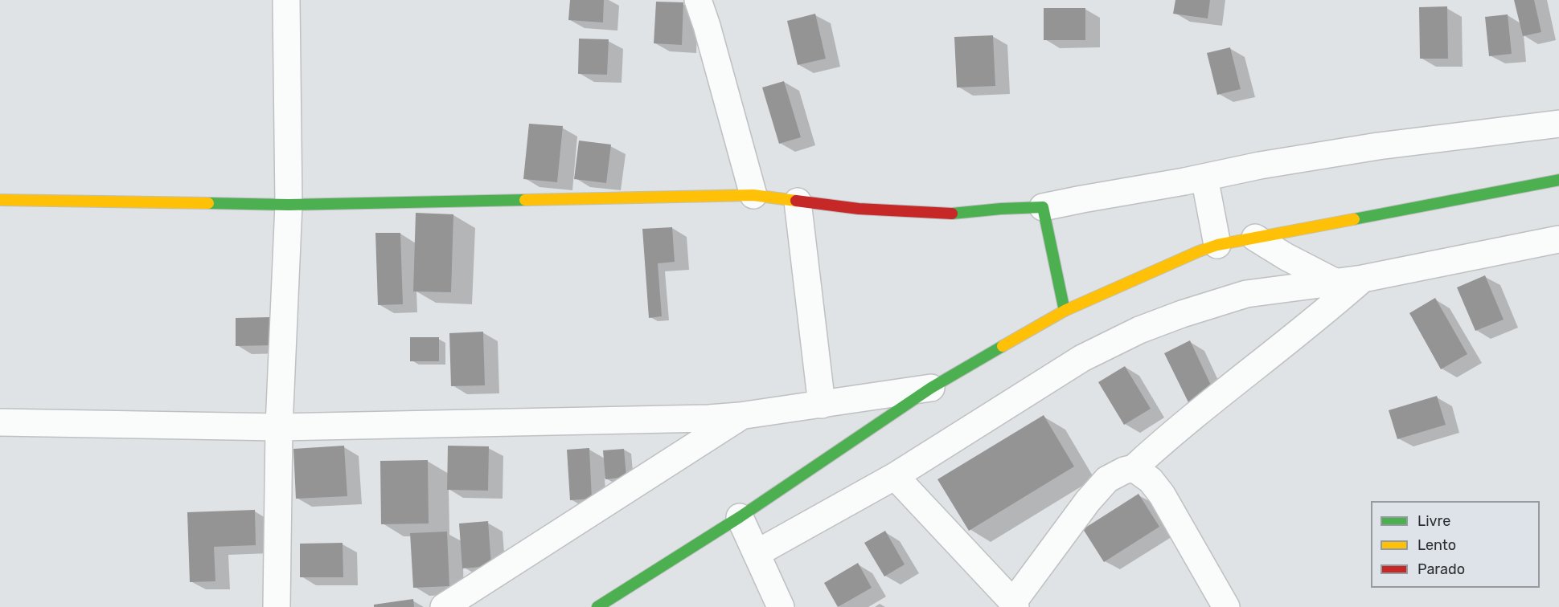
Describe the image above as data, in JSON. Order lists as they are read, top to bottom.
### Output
{
  "legend": ["Livre", "Lento", "Parado"]
}
